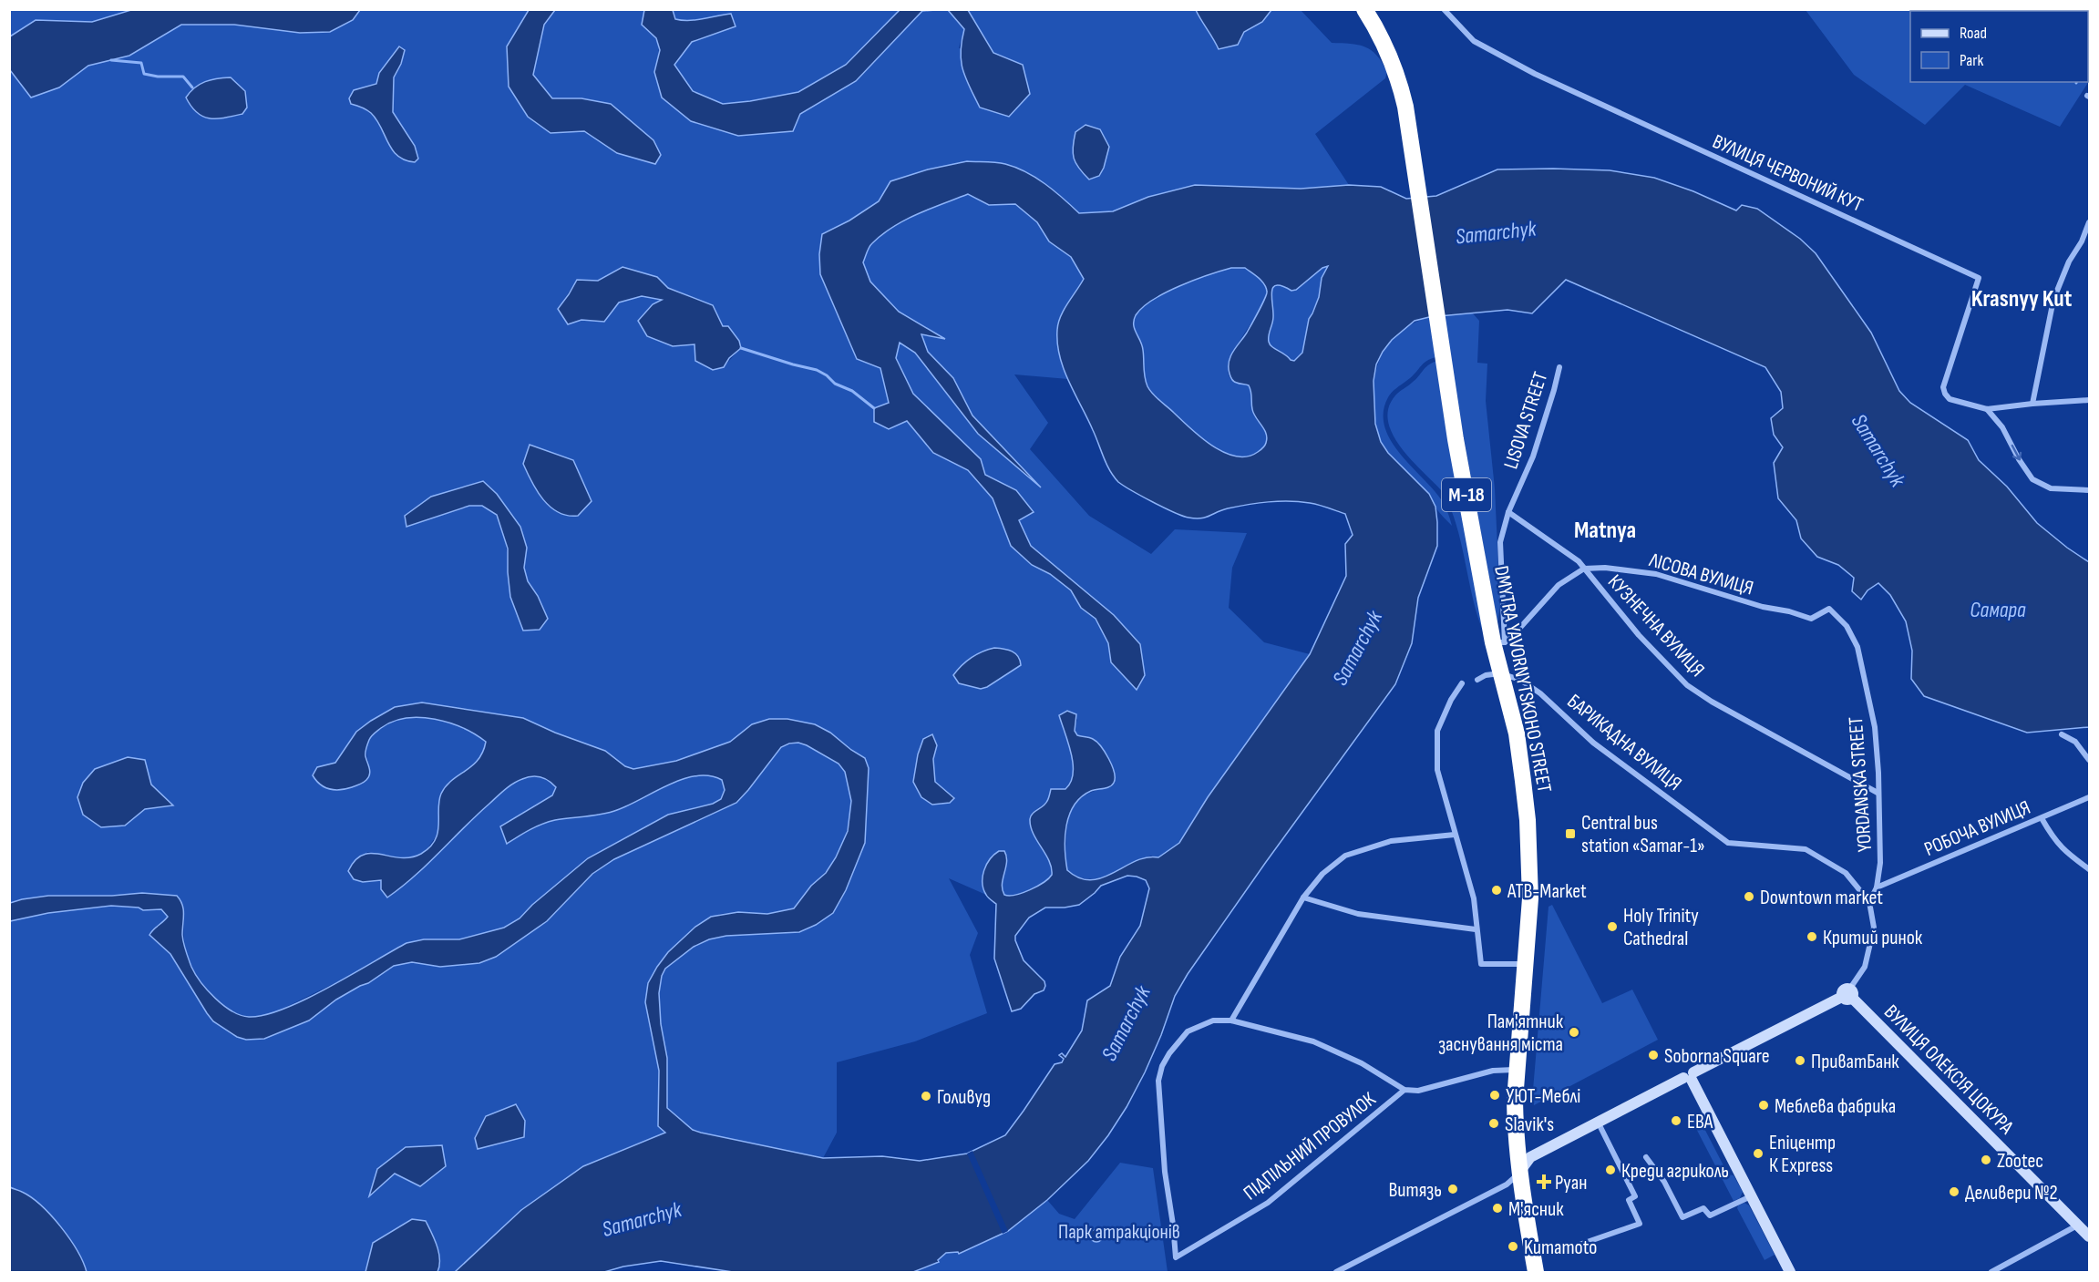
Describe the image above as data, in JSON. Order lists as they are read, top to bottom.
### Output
{
  "streets": {
    "highway": ["М-18", "DMYTRA YAVORNYTSKOHO STREET"],
    "street": [
      "ВУЛИЦЯ ЧЕРВОНИЙ КУТ",
      "LISOVA STREET",
      "ЛІСОВА ВУЛИЦЯ",
      "КУЗНЕЧНА ВУЛИЦЯ",
      "БАРИКАДНА ВУЛИЦЯ",
      "YORDANSKA STREET",
      "РОБОЧА ВУЛИЦЯ",
      "ВУЛИЦЯ ОЛЕКСІЯ ЦОКУРА",
      "ПІДПІЛЬНИЙ ПРОВУЛОК"
    ]
  },
  "crossings": [
    ["LISOVA STREET", "КУЗНЕЧНА ВУЛИЦЯ"],
    ["LISOVA STREET", "DMYTRA YAVORNYTSKOHO STREET"],
    ["ЛІСОВА ВУЛИЦЯ", "КУЗНЕЧНА ВУЛИЦЯ"],
    ["ЛІСОВА ВУЛИЦЯ", "YORDANSKA STREET"],
    ["КУЗНЕЧНА ВУЛИЦЯ", "YORDANSKA STREET"],
    ["DMYTRA YAVORNYTSKOHO STREET", "БАРИКАДНА ВУЛИЦЯ"],
    ["БАРИКАДНА ВУЛИЦЯ", "YORDANSKA STREET"],
    ["YORDANSKA STREET", "РОБОЧА ВУЛИЦЯ"]
  ],
  "districts": ["Krasnyy Kut", "Matnya"],
  "water": ["Samarchyk", "Самара"],
  "parks": ["Парк атракціонів"],
  "places": {
    "transit": ["Central bus station «Samar-1»"],
    "other": [
      "ATB-Market",
      "Downtown market",
      "Holy Trinity Cathedral",
      "Критий ринок",
      "Пам'ятник заснування міста",
      "Soborna Square",
      "ПриватБанк",
      "УЮТ-Меблі",
      "Голивуд",
      "Меблева фабрика",
      "ЕВА",
      "Slavik's",
      "Епіцентр К Express",
      "Zootec",
      "Креди агриколь",
      "Витязь",
      "Деливери №2",
      "М'ясник",
      "Kumamoto"
    ],
    "health": ["Руан"]
  },
  "legend": ["Road", "Park"]
}
